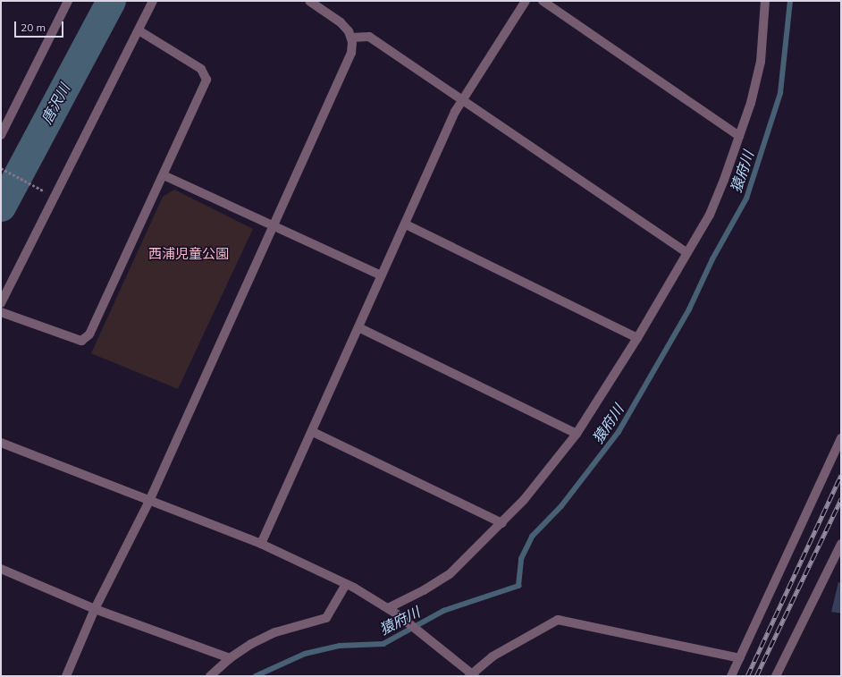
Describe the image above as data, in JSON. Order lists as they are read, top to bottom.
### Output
{
  "water": ["唐沢川", "猿府川"],
  "parks": ["西浦児童公園"],
  "scale_bar": "20 m"
}
